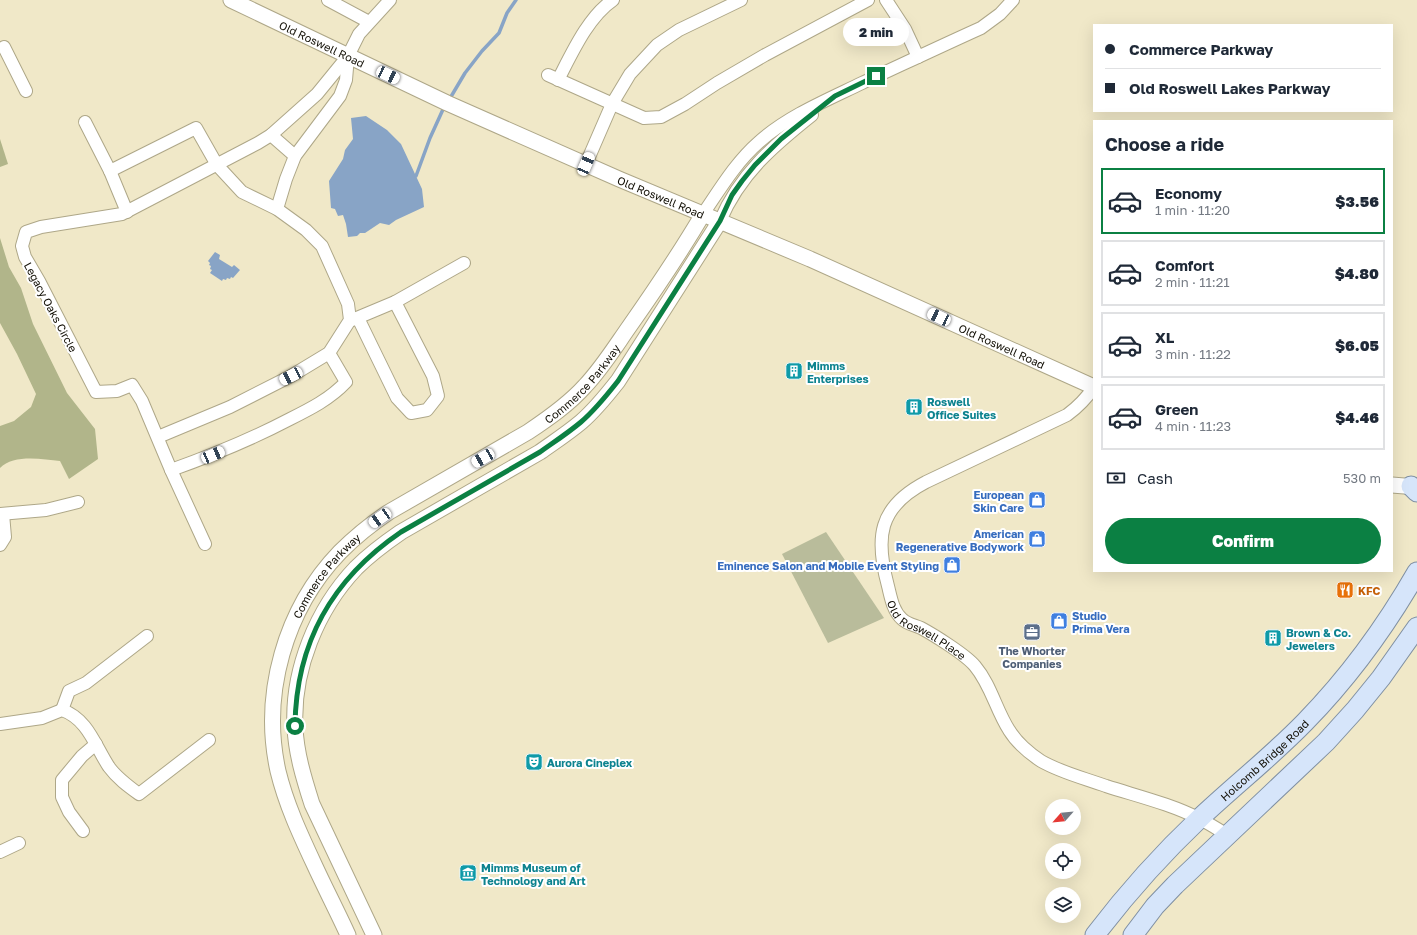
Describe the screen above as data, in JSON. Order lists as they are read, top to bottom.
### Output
{
  "streets": {
    "main road": ["Holcomb Bridge Road"],
    "street": [
      "Old Roswell Road",
      "Legacy Oaks Circle",
      "Commerce Parkway",
      "Old Roswell Place"
    ]
  },
  "crossings": [
    ["Old Roswell Road", "Legacy Oaks Circle"],
    ["Old Roswell Road", "Commerce Parkway"],
    ["Old Roswell Place", "Holcomb Bridge Road"]
  ],
  "places": {
    "building": ["Mimms Enterprises", "Roswell Office Suites", "Brown & Co. Jewelers"],
    "shop": [
      "European Skin Care",
      "American Regenerative Bodywork",
      "Eminence Salon and Mobile Event Styling",
      "Studio Prima Vera"
    ],
    "restaurant": ["KFC"],
    "office": ["The Whorter Companies"],
    "theatre": ["Aurora Cineplex"],
    "museum": ["Mimms Museum of Technology and Art"]
  },
  "north": "bottom left",
  "page": {
    "bubble": "2 min",
    "banner": ["Commerce Parkway", "Old Roswell Lakes Parkway"],
    "heading": "Choose a ride",
    "list": [
      {
        "name": "Economy",
        "note": "1 min · 11:20",
        "value": "$3.56"
      },
      {
        "name": "Comfort",
        "note": "2 min · 11:21",
        "value": "$4.80"
      },
      {
        "name": "XL",
        "note": "3 min · 11:22",
        "value": "$6.05"
      },
      {
        "name": "Green",
        "note": "4 min · 11:23",
        "value": "$4.46"
      }
    ],
    "pay": ["Cash", "530 m"],
    "buttons": "Confirm"
  }
}
